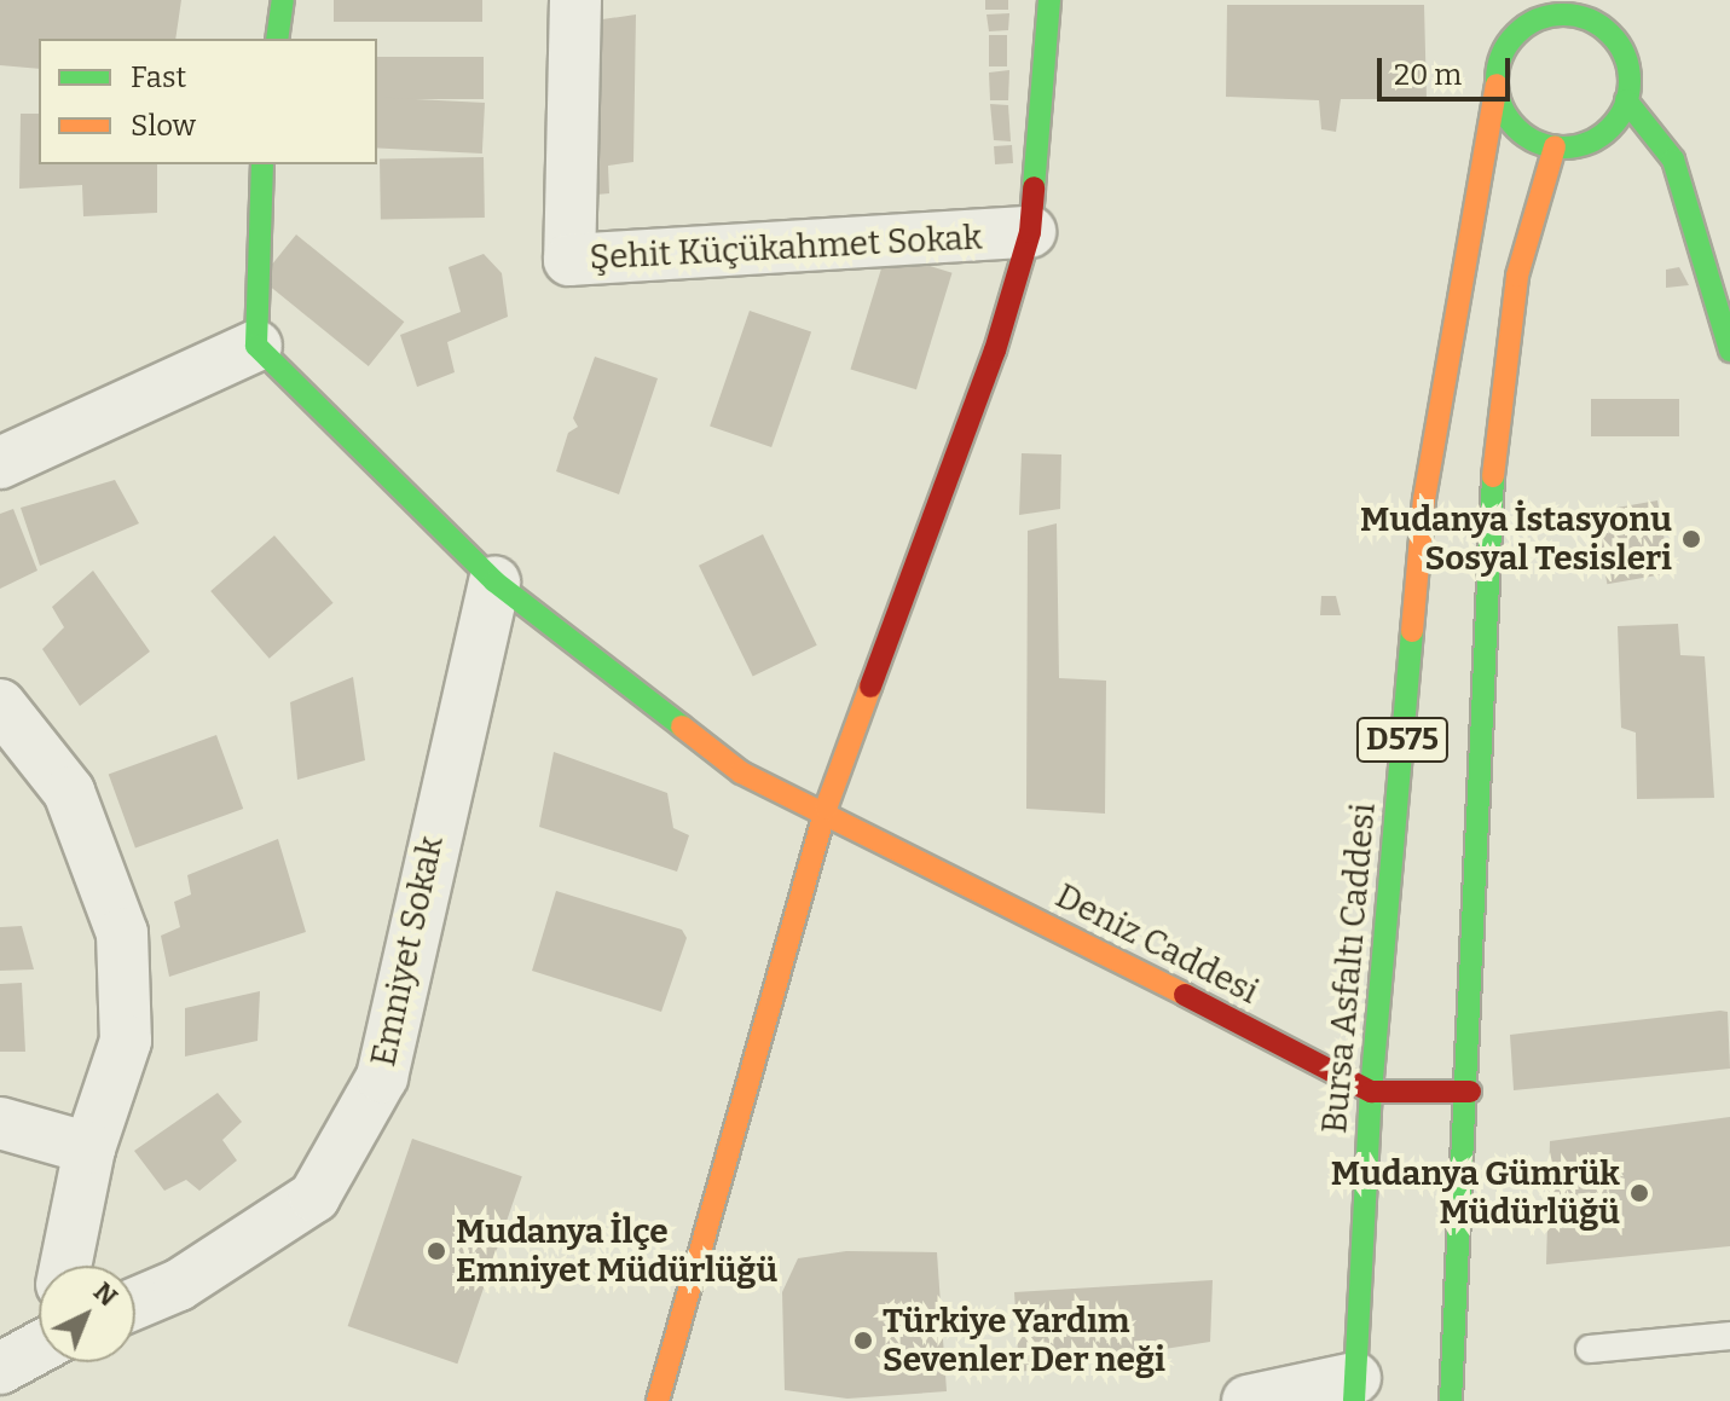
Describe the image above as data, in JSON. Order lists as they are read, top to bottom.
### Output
{
  "streets": {
    "main road": ["D575", "Deniz Caddesi", "Bursa Asfaltı Caddesi"],
    "street": ["Şehit Küçükahmet Sokak", "Emniyet Sokak"]
  },
  "crossings": [
    ["D575", "Deniz Caddesi"],
    ["D575", "Bursa Asfaltı Caddesi"],
    ["Deniz Caddesi", "Emniyet Sokak"],
    ["Deniz Caddesi", "Bursa Asfaltı Caddesi"]
  ],
  "places": [
    "Mudanya İstasyonu Sosyal Tesisleri",
    "Mudanya Gümrük Müdürlüğü",
    "Mudanya İlçe Emniyet Müdürlüğü",
    "Türkiye Yardım Sevenler Der neği"
  ],
  "legend": ["Fast", "Slow"],
  "scale_bar": "20 m",
  "north": "top right"
}
